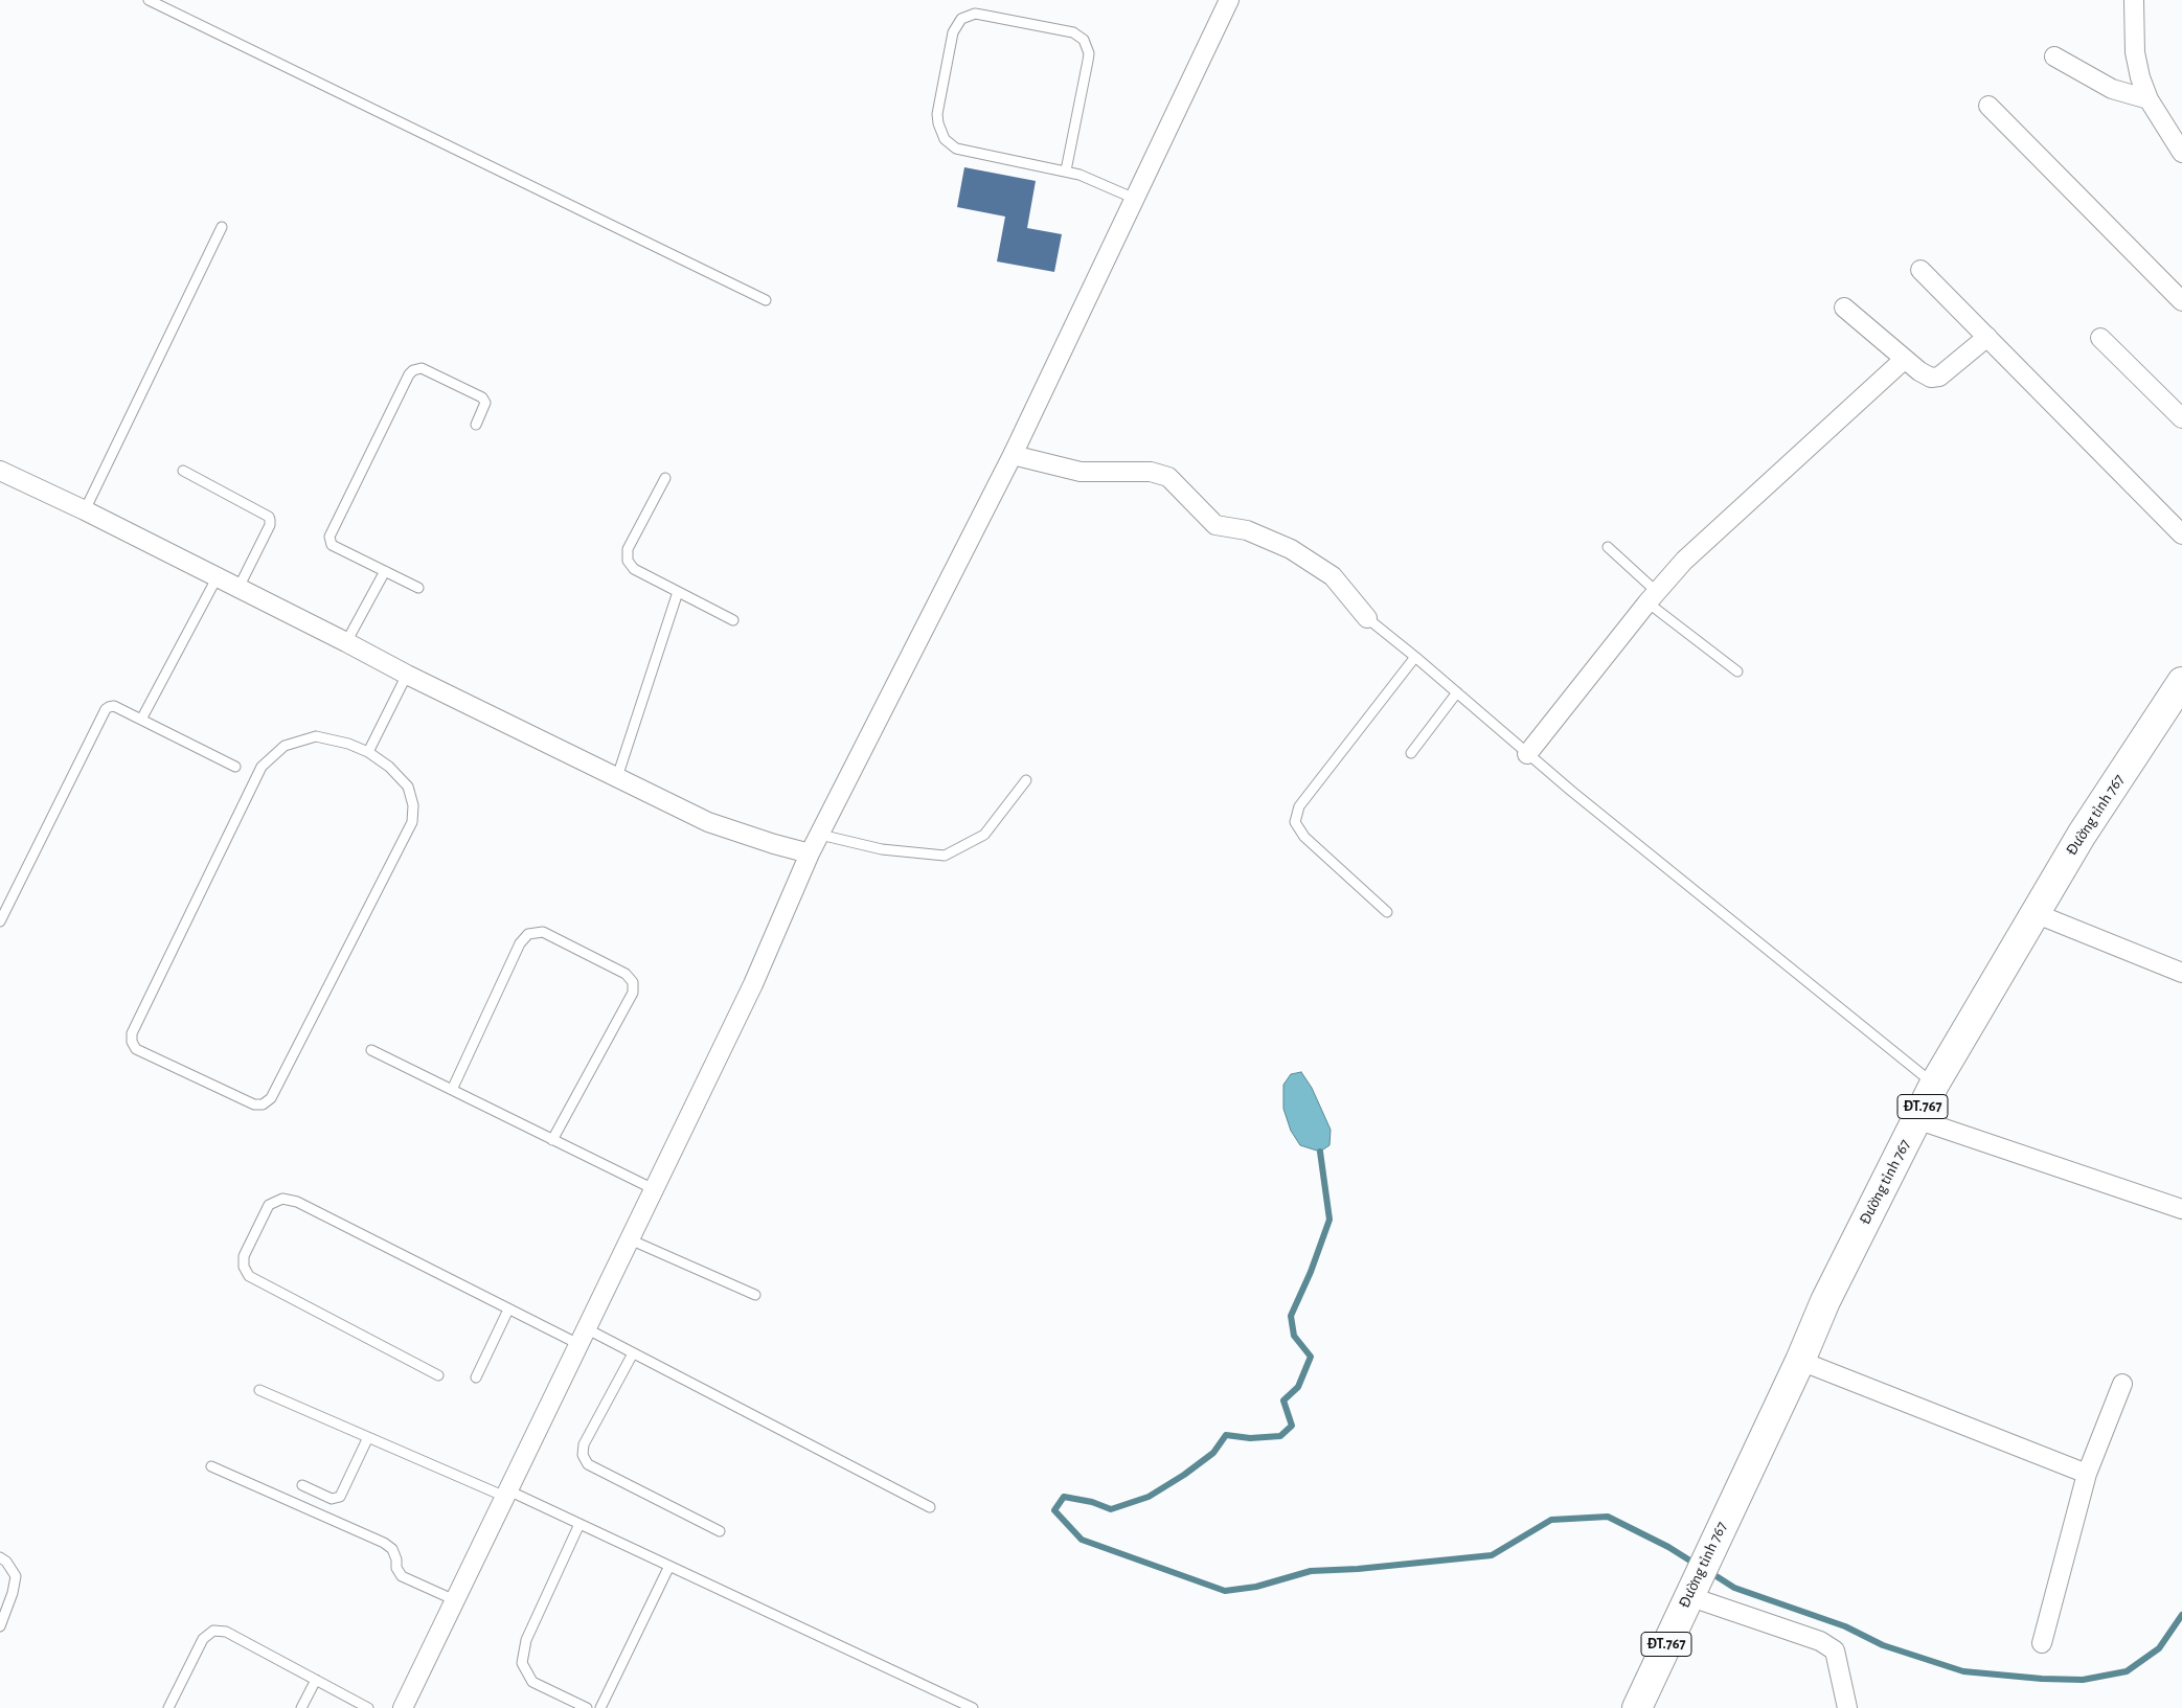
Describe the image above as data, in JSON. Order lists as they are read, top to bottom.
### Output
{
  "streets": {
    "main road": ["Đường tỉnh 767", "ĐT.767"]
  }
}
